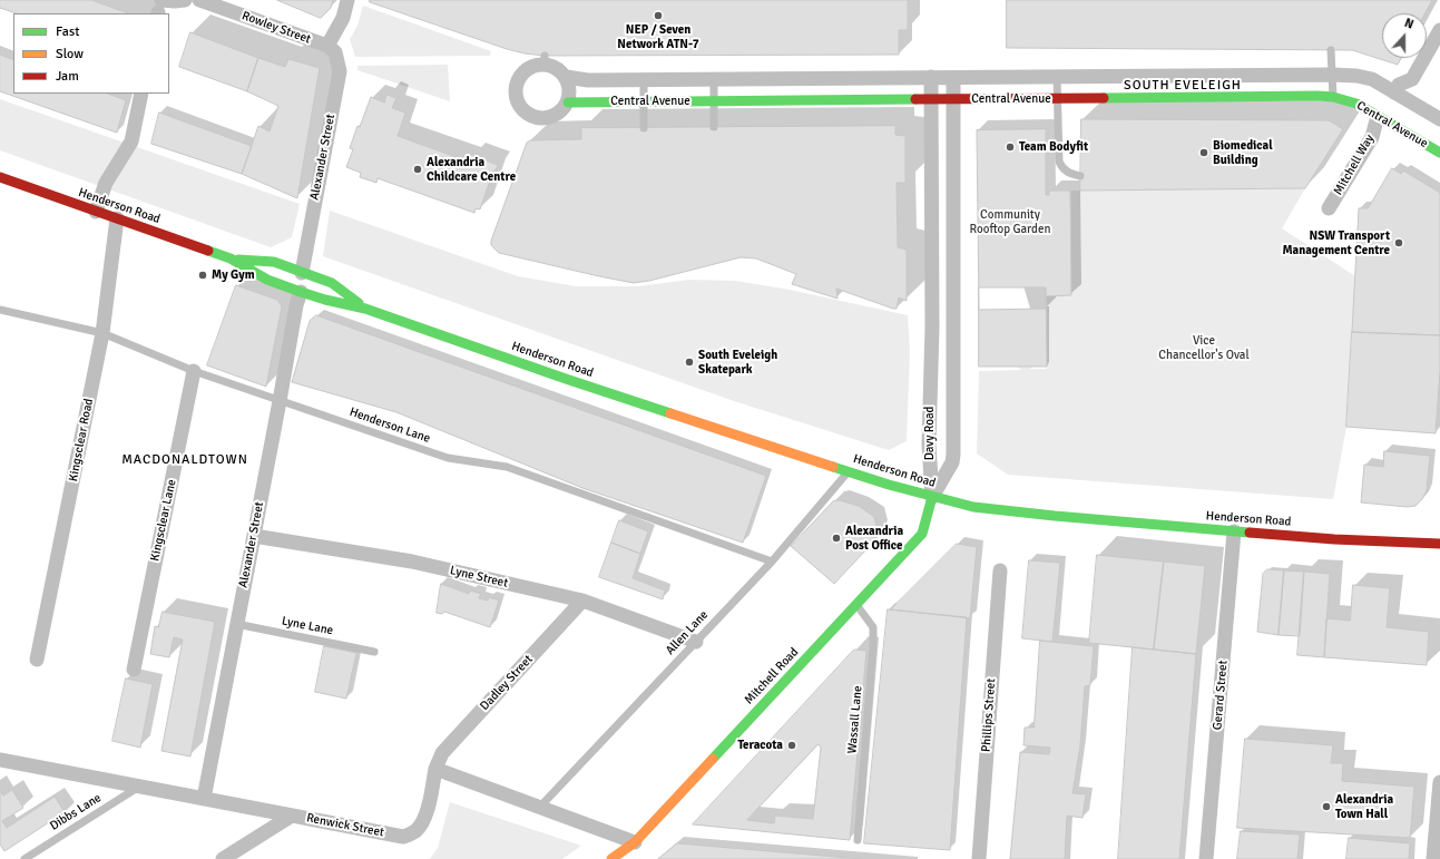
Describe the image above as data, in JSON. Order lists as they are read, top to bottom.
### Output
{
  "streets": {
    "street": [
      "Rowley Street",
      "Central Avenue",
      "Alexander Street",
      "Mitchell Way",
      "Henderson Road",
      "Davy Road",
      "Kingsclear Road",
      "Kingsclear Lane",
      "Lyne Street",
      "Mitchell Road",
      "Dadley Street",
      "Gerard Street",
      "Phillips Street",
      "Renwick Street"
    ],
    "lane": [
      "Henderson Lane",
      "Lyne Lane",
      "Allen Lane",
      "Wassall Lane",
      "Dibbs Lane"
    ]
  },
  "crossings": [
    ["Rowley Street", "Alexander Street"],
    ["Central Avenue", "Davy Road"],
    ["Alexander Street", "Henderson Road"],
    ["Alexander Street", "Henderson Lane"],
    ["Alexander Street", "Lyne Street"],
    ["Alexander Street", "Lyne Lane"],
    ["Alexander Street", "Renwick Street"],
    ["Henderson Road", "Davy Road"],
    ["Henderson Road", "Kingsclear Road"],
    ["Henderson Road", "Allen Lane"],
    ["Henderson Road", "Mitchell Road"],
    ["Henderson Road", "Gerard Street"],
    ["Henderson Lane", "Kingsclear Road"],
    ["Henderson Lane", "Kingsclear Lane"],
    ["Henderson Lane", "Allen Lane"],
    ["Davy Road", "Mitchell Road"],
    ["Lyne Street", "Allen Lane"],
    ["Lyne Street", "Dadley Street"],
    ["Mitchell Road", "Wassall Lane"],
    ["Dadley Street", "Renwick Street"],
    ["Dibbs Lane", "Renwick Street"]
  ],
  "districts": ["SOUTH EVELEIGH", "MACDONALDTOWN"],
  "parks": ["Community Rooftop Garden", "Vice Chancellor's Oval"],
  "places": [
    "NEP / Seven Network ATN-7",
    "Team Bodyfit",
    "Biomedical Building",
    "Alexandria Childcare Centre",
    "NSW Transport Management Centre",
    "My Gym",
    "South Eveleigh Skatepark",
    "Alexandria Post Office",
    "Teracota",
    "Alexandria Town Hall"
  ],
  "legend": ["Fast", "Slow", "Jam"],
  "north": "top"
}
